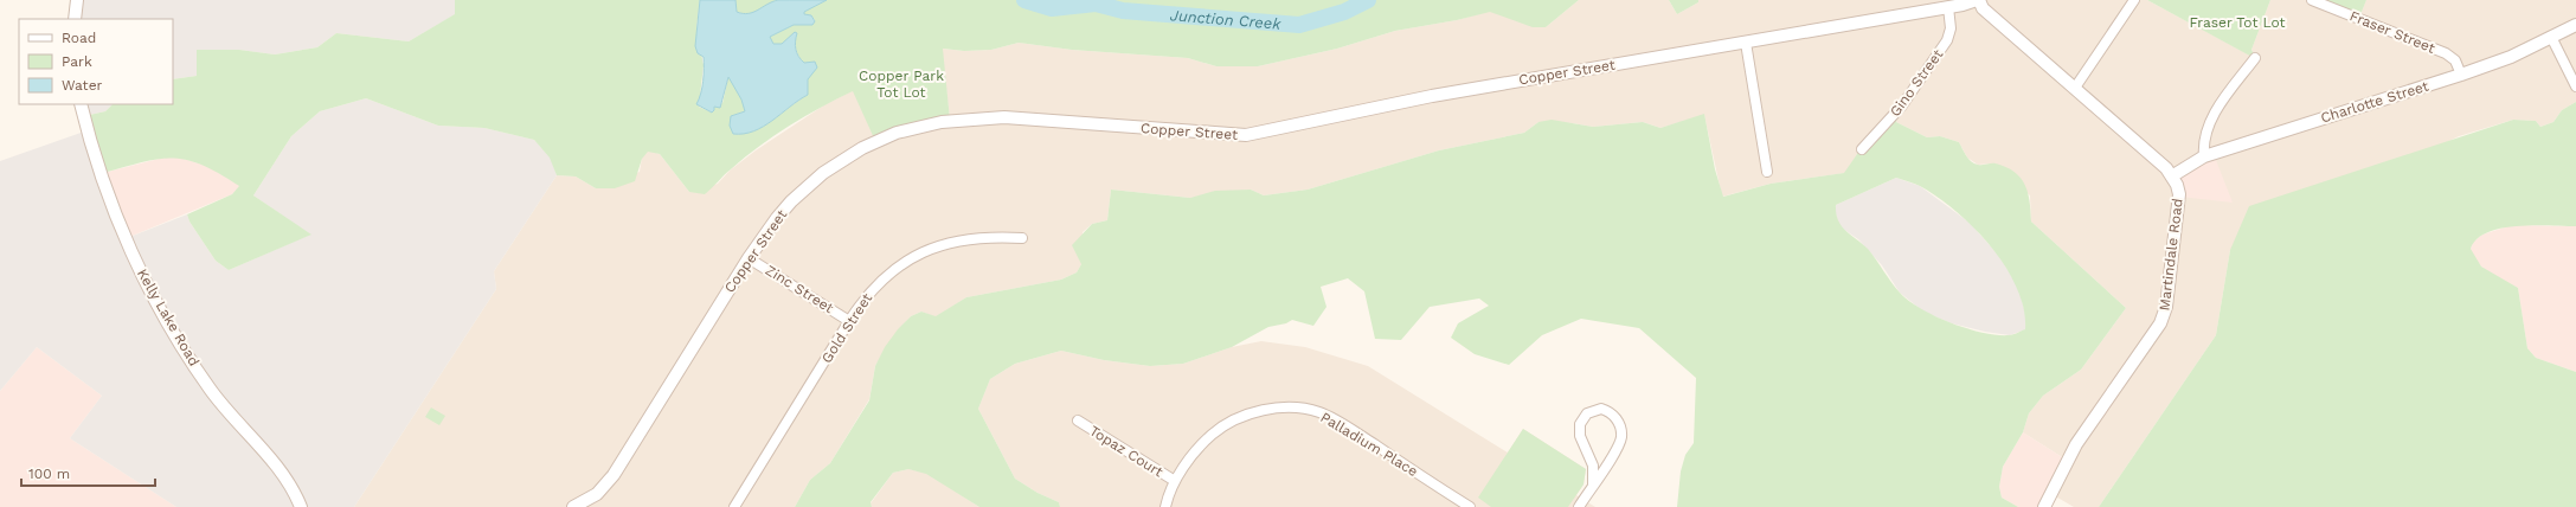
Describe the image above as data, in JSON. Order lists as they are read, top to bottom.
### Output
{
  "streets": {
    "street": [
      "Fraser Street",
      "Copper Street",
      "Gino Street",
      "Charlotte Street",
      "Martindale Road",
      "Zinc Street",
      "Kelly Lake Road",
      "Gold Street",
      "Palladium Place",
      "Topaz Court"
    ]
  },
  "crossings": [
    ["Fraser Street", "Charlotte Street"],
    ["Copper Street", "Gino Street"],
    ["Copper Street", "Zinc Street"],
    ["Charlotte Street", "Martindale Road"],
    ["Zinc Street", "Gold Street"],
    ["Palladium Place", "Topaz Court"]
  ],
  "water": ["Junction Creek"],
  "parks": ["Fraser Tot Lot", "Copper Park Tot Lot"],
  "legend": ["Road", "Park", "Water"],
  "scale_bar": "100 m"
}
